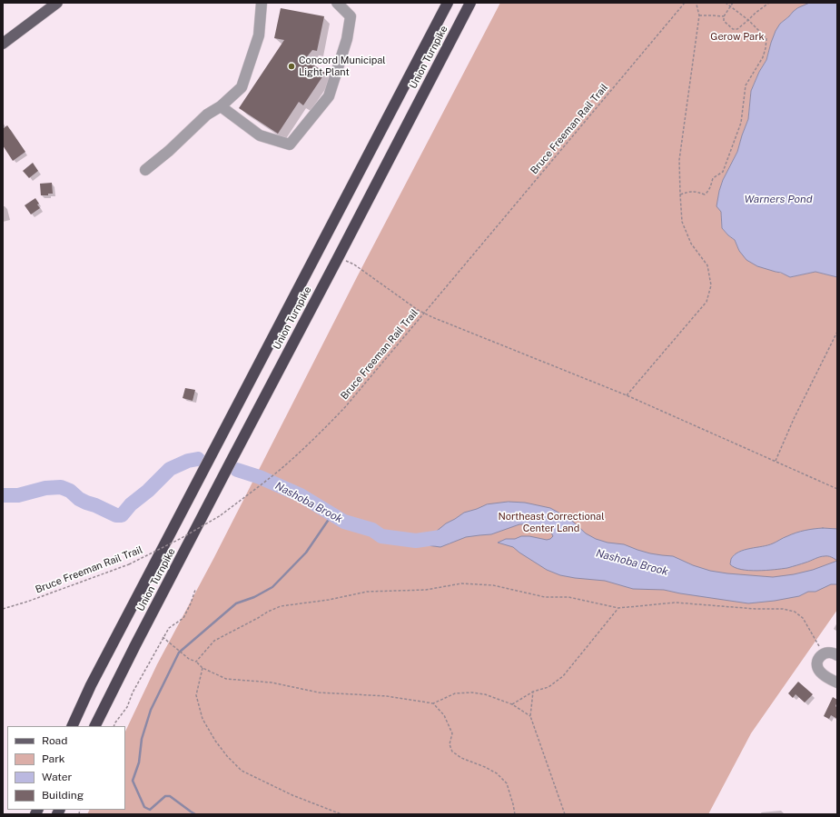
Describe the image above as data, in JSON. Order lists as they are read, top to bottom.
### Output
{
  "streets": {
    "highway": ["Union Turnpike"],
    "path": ["Bruce Freeman Rail Trail"]
  },
  "water": ["Warners Pond", "Nashoba Brook"],
  "parks": ["Gerow Park", "Northeast Correctional Center Land"],
  "places": ["Concord Municipal Light Plant"],
  "legend": [
    "Road",
    "Park",
    "Water",
    "Building"
  ]
}
